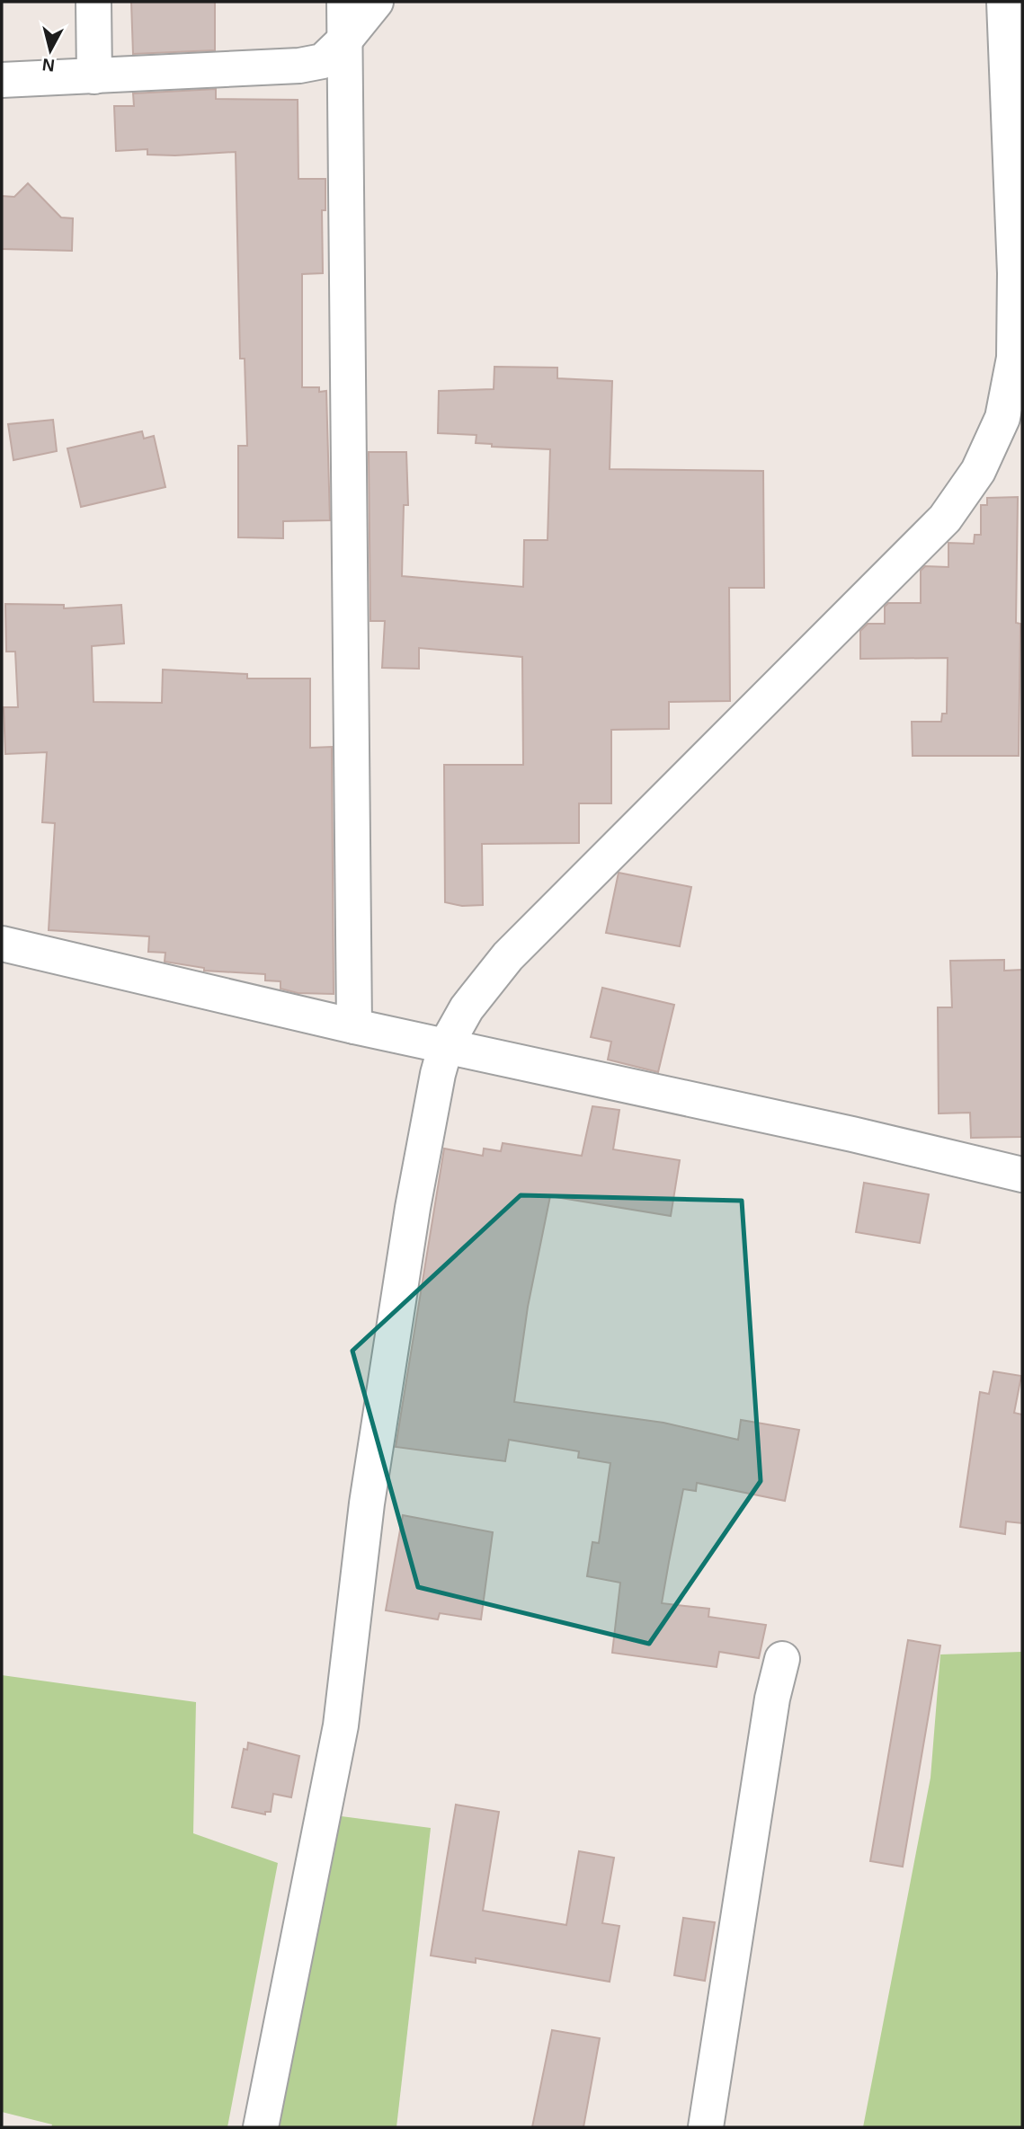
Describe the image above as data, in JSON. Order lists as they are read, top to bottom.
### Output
{
  "north": "bottom"
}
